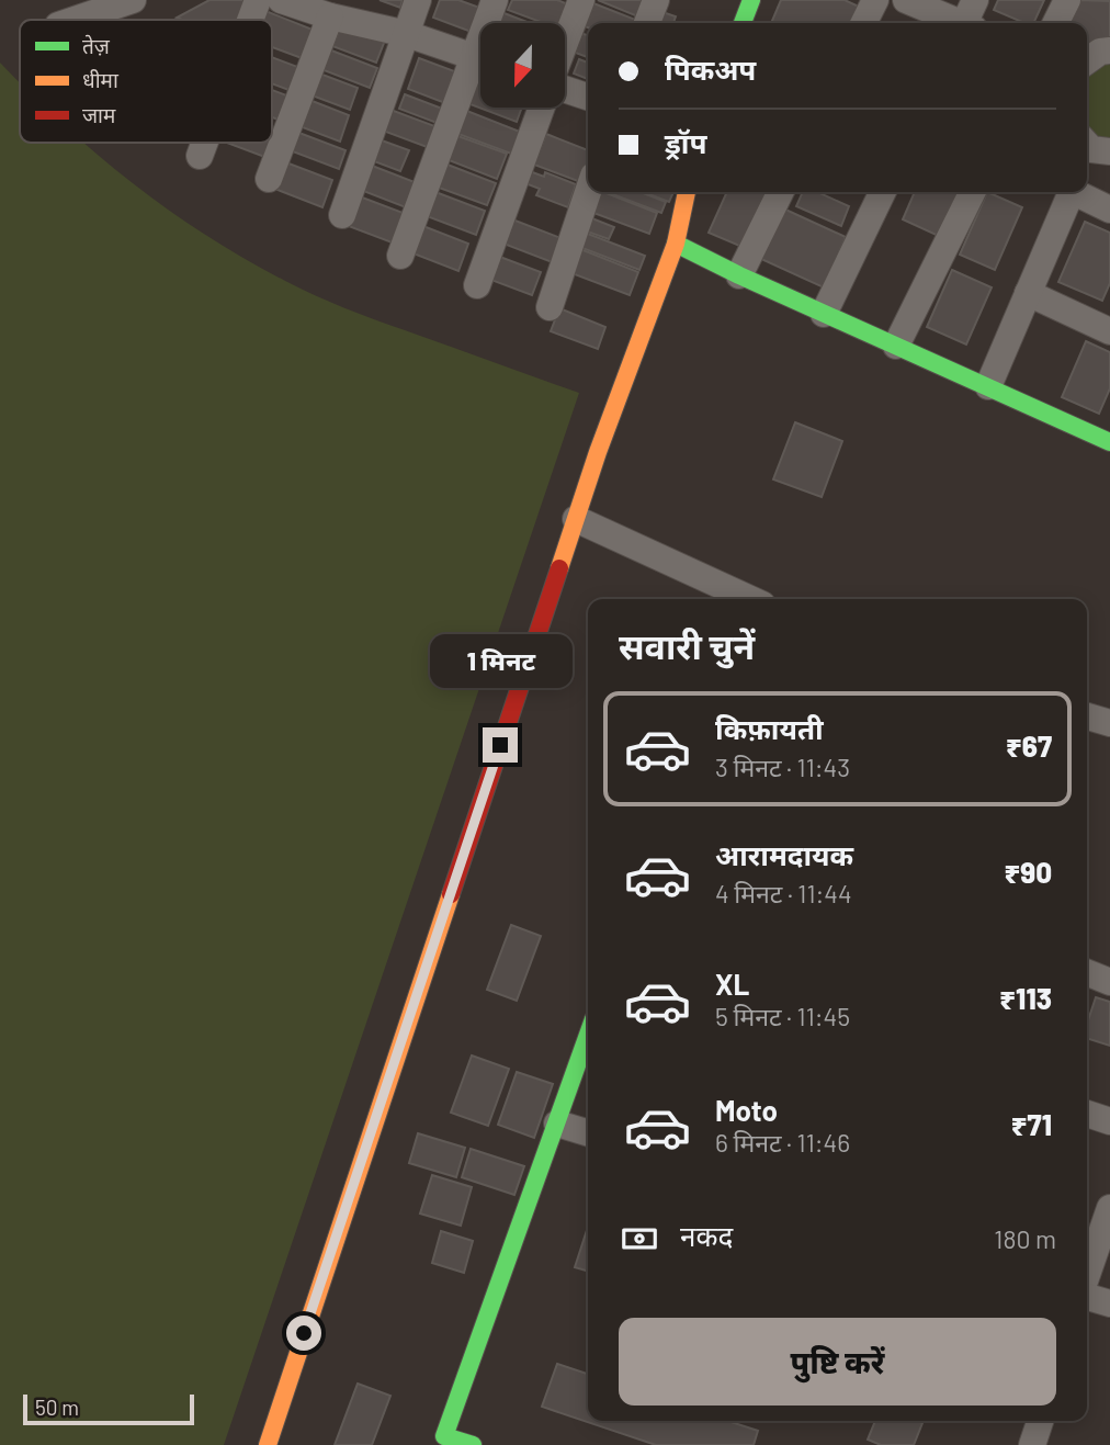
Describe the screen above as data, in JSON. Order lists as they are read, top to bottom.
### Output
{
  "legend": ["तेज़", "धीमा", "जाम"],
  "scale_bar": "50 m",
  "north": "bottom",
  "page": {
    "banner": ["पिकअप", "ड्रॉप"],
    "heading": "सवारी चुनें",
    "bubble": "1 मिनट",
    "list": [
      {
        "name": "किफ़ायती",
        "note": "3 मिनट · 11:43",
        "value": "₹67"
      },
      {
        "name": "आरामदायक",
        "note": "4 मिनट · 11:44",
        "value": "₹90"
      },
      {
        "name": "XL",
        "note": "5 मिनट · 11:45",
        "value": "₹113"
      },
      {
        "name": "Moto",
        "note": "6 मिनट · 11:46",
        "value": "₹71"
      }
    ],
    "pay": ["नकद", "180 m"],
    "buttons": "पुष्टि करें",
    "scale": "50 m"
  }
}
